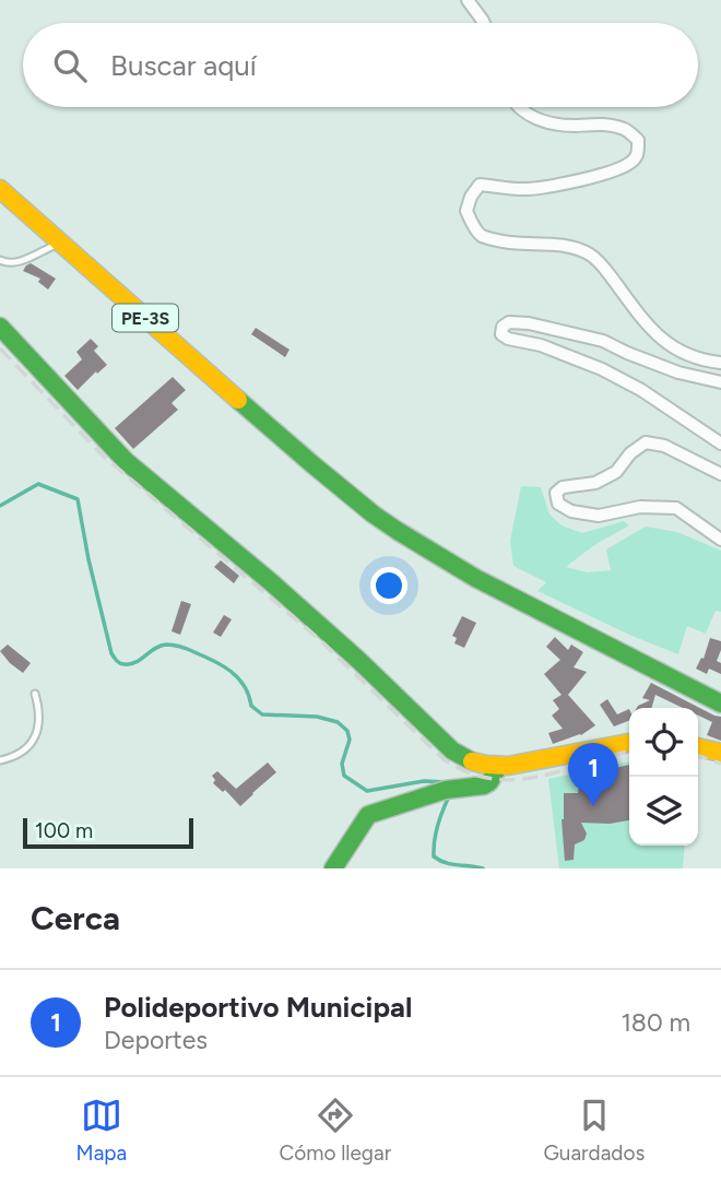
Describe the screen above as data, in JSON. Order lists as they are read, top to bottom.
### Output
{
  "streets": {
    "main road": ["PE-3S"]
  },
  "scale_bar": "100 m",
  "page": {
    "search": "Buscar aquí",
    "pins": "1",
    "scale": "100 m",
    "heading": "Cerca",
    "list": [
      {
        "mark": "1",
        "name": "Polideportivo Municipal",
        "note": "Deportes",
        "value": "180 m"
      }
    ],
    "nav": ["Mapa", "Cómo llegar", "Guardados"]
  }
}
